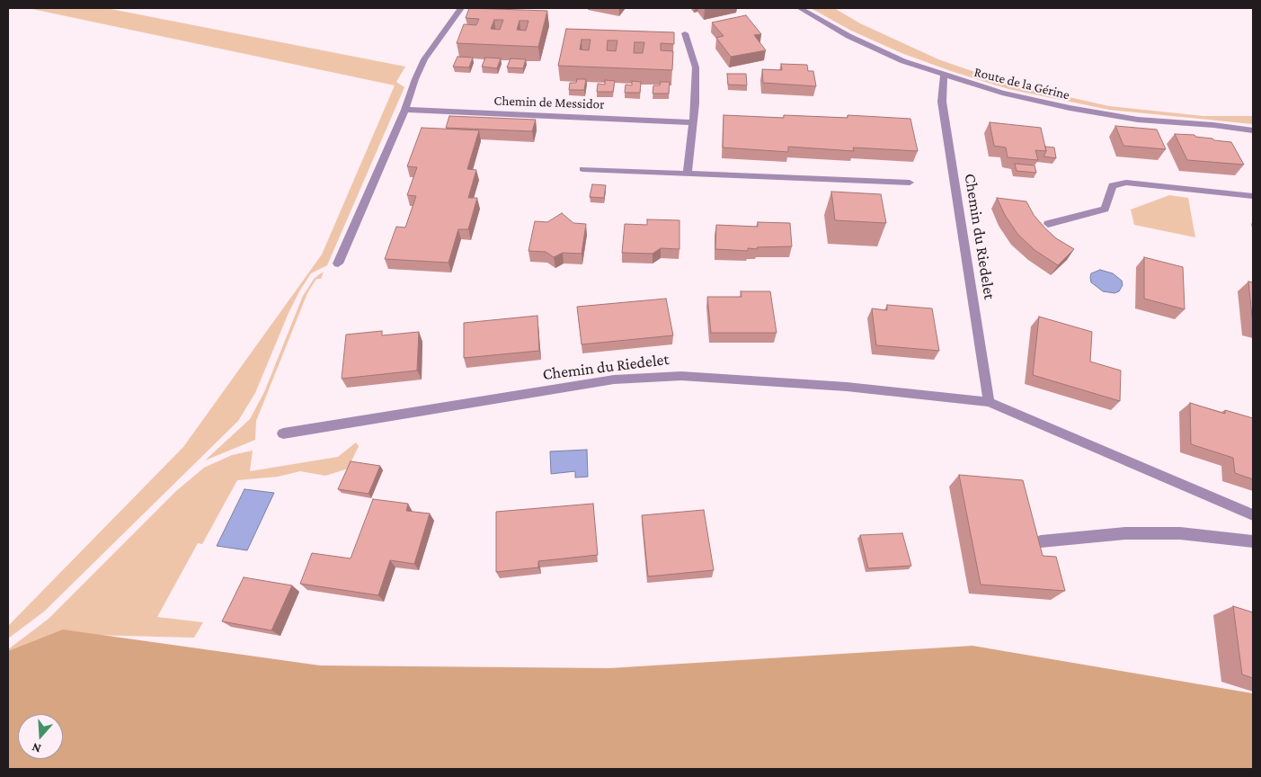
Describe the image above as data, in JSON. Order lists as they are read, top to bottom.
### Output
{
  "streets": {
    "street": ["Route de la Gérine", "Chemin de Messidor", "Chemin du Riedelet"]
  },
  "crossings": [
    ["Route de la Gérine", "Chemin du Riedelet"]
  ],
  "north": "bottom"
}
